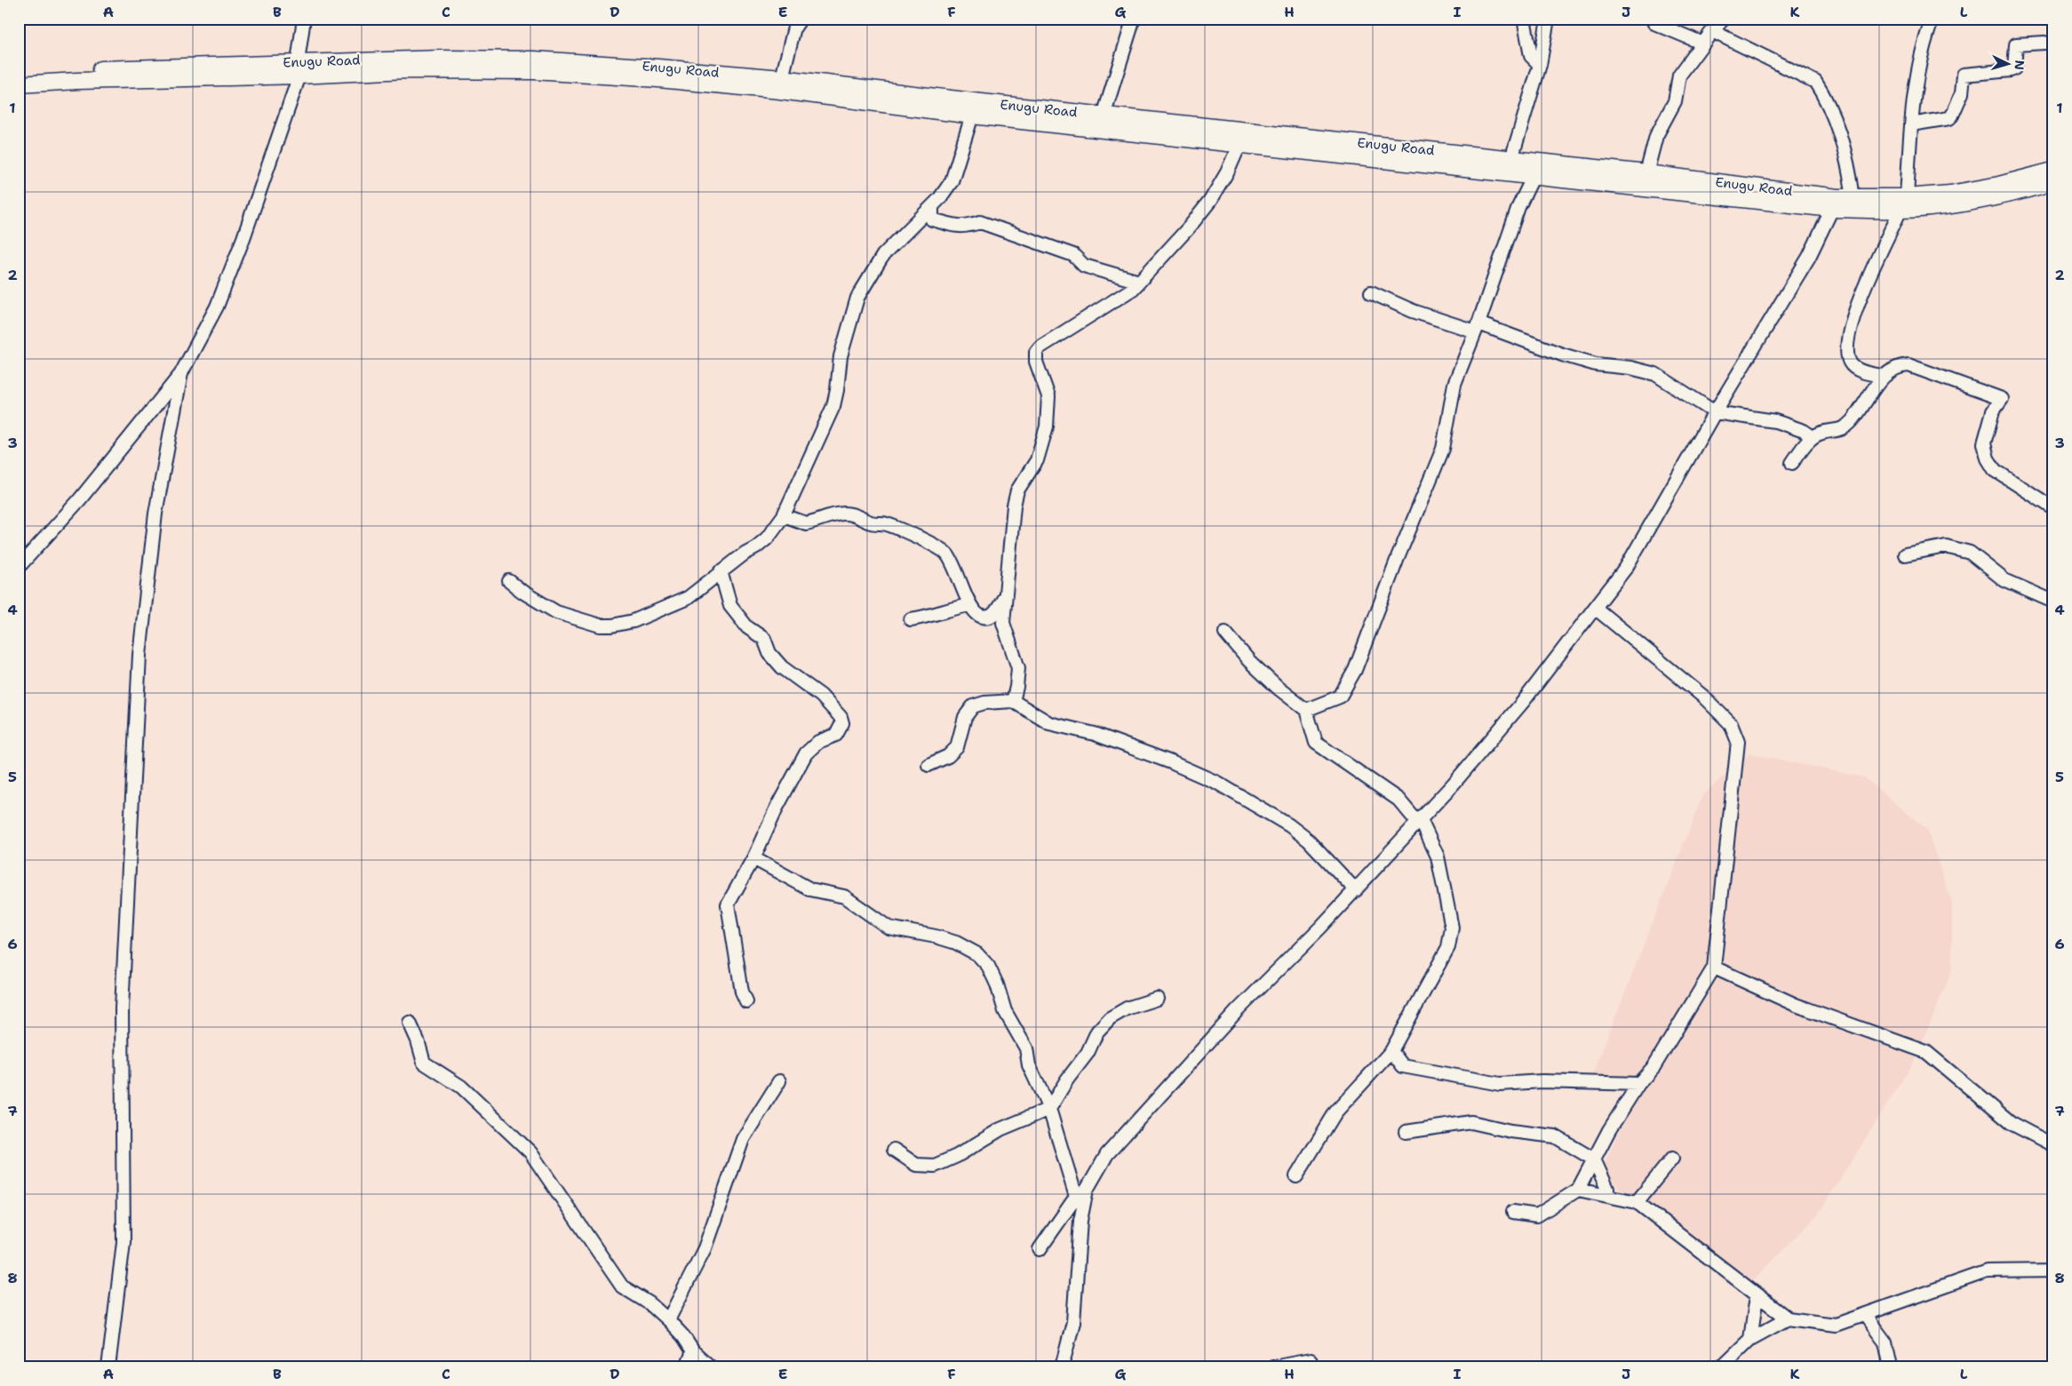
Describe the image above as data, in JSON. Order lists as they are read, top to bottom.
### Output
{
  "streets": {
    "main road": ["Enugu Road"]
  },
  "north": "right",
  "grid": {
    "columns": [
      "A",
      "B",
      "C",
      "D",
      "E",
      "F",
      "G",
      "H",
      "I",
      "J",
      "K",
      "L"
    ],
    "rows": [
      "1",
      "2",
      "3",
      "4",
      "5",
      "6",
      "7",
      "8"
    ]
  }
}
